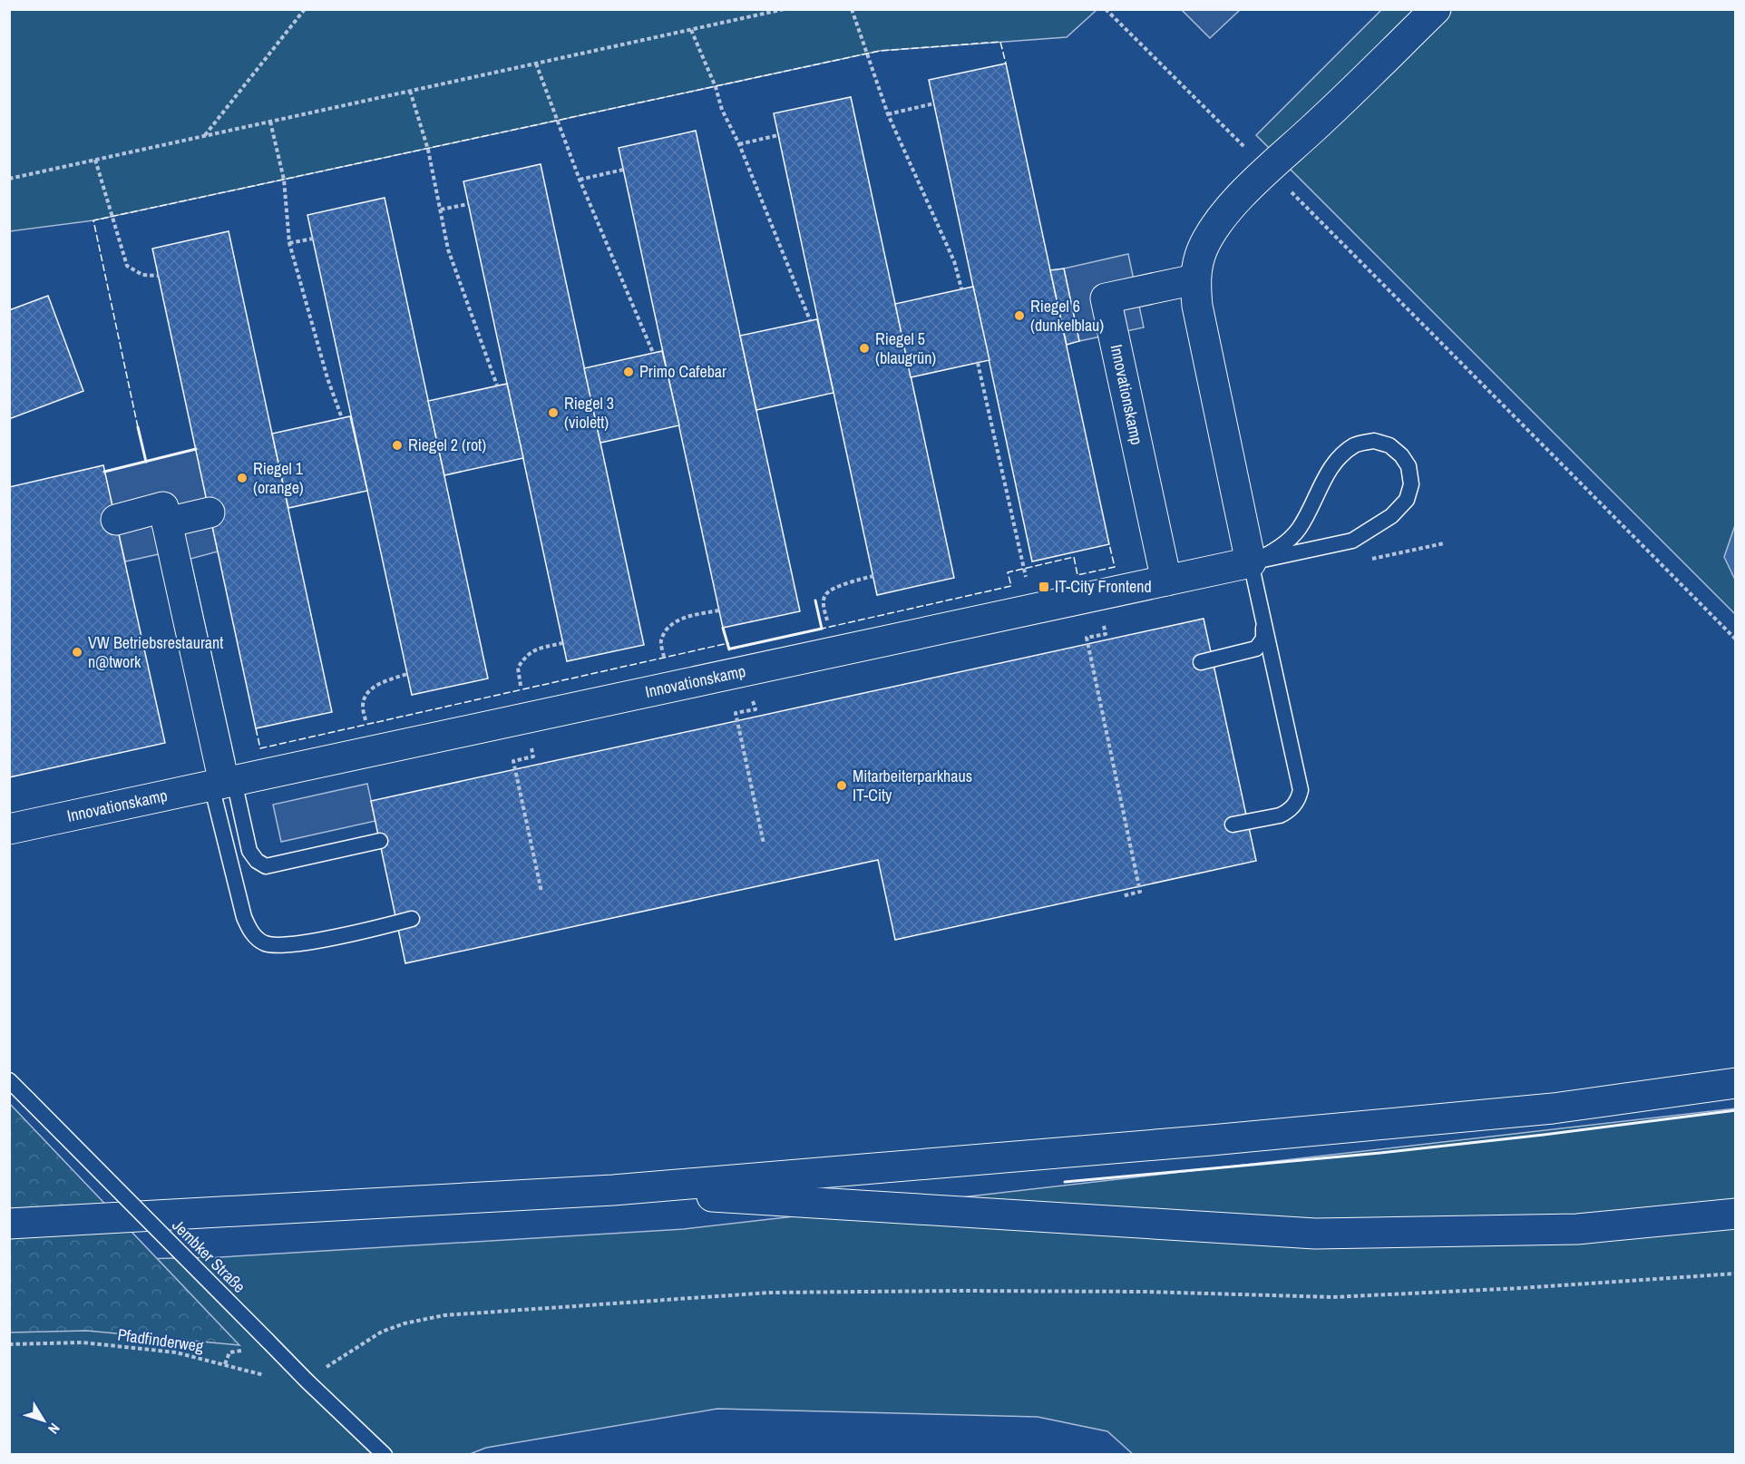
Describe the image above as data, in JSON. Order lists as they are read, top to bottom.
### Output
{
  "streets": {
    "main road": ["Innovationskamp"],
    "lane": ["Jembker Straße"],
    "path": ["Pfadfinderweg"]
  },
  "crossings": [
    ["Jembker Straße", "Pfadfinderweg"]
  ],
  "places": {
    "other": [
      "Riegel 6 (dunkelblau)",
      "Riegel 5 (blaugrün)",
      "Primo Cafebar",
      "Riegel 3 (violett)",
      "Riegel 2 (rot)",
      "Riegel 1 (orange)",
      "VW Betriebsrestaurant n@twork",
      "Mitarbeiterparkhaus IT-City"
    ],
    "transit": ["IT-City Frontend"]
  },
  "north": "bottom right"
}
